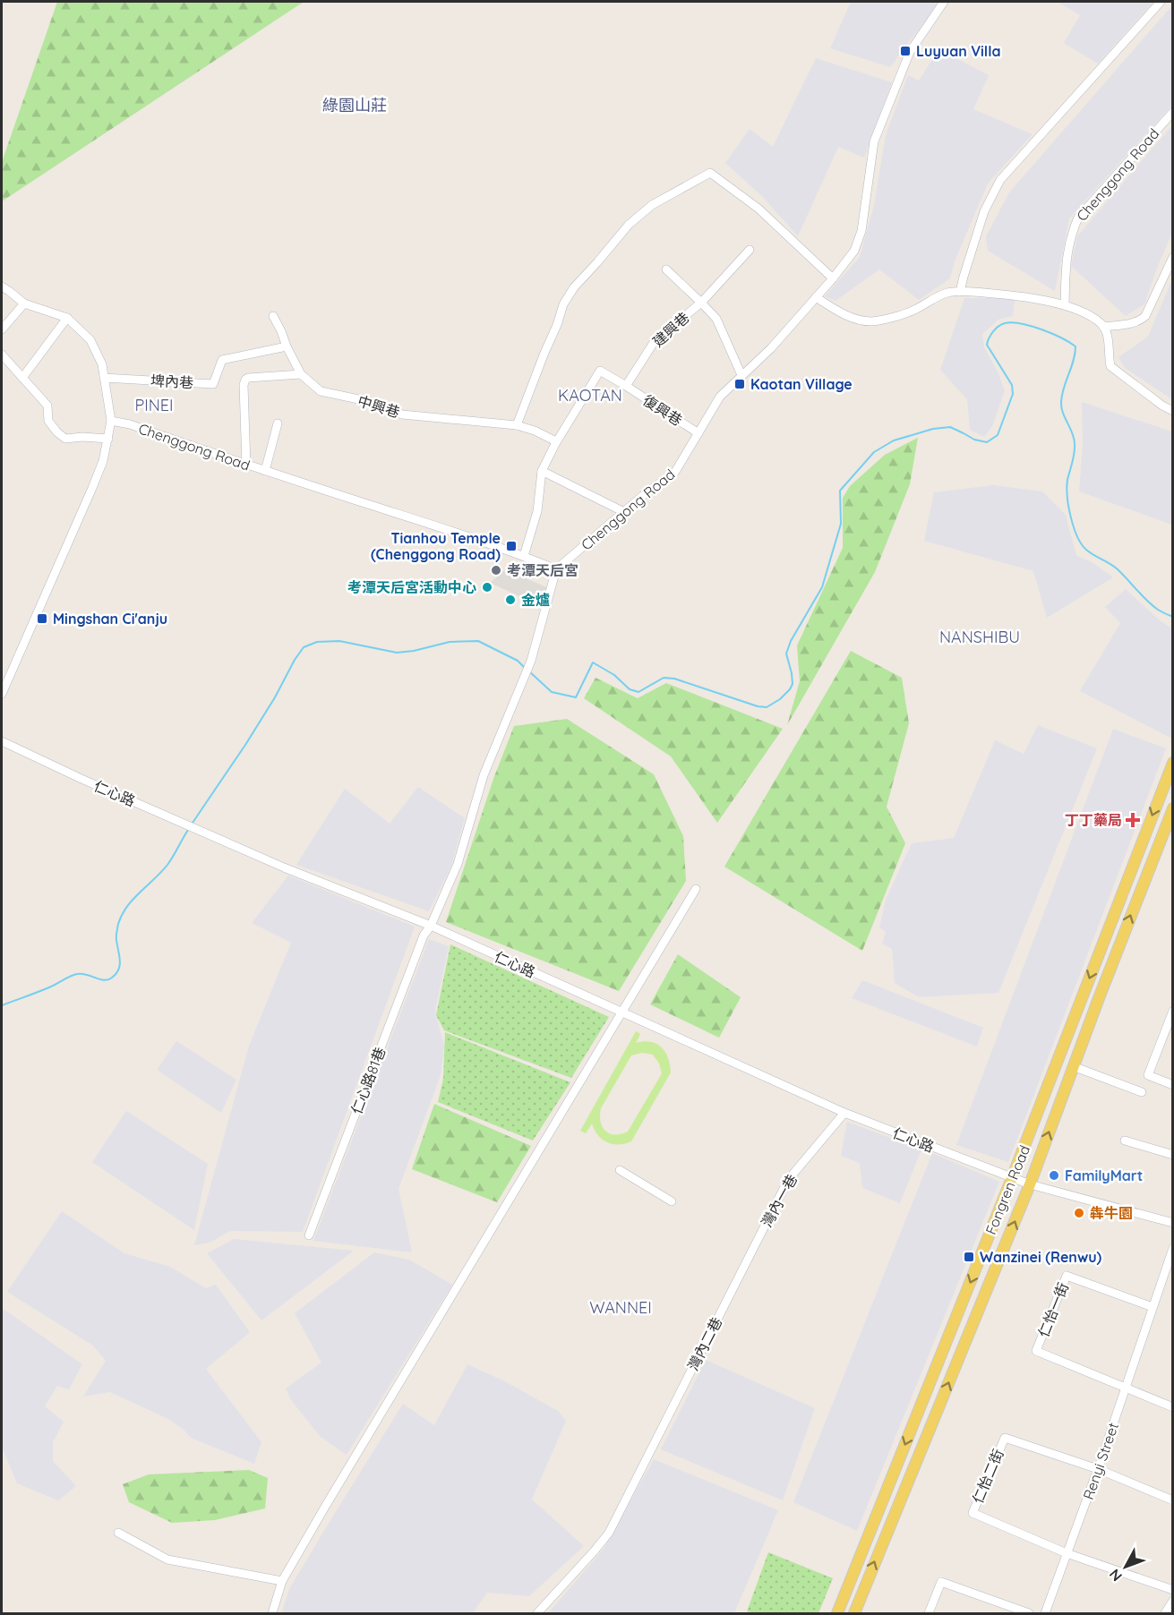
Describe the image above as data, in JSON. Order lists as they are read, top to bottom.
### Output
{
  "streets": {
    "main road": ["Fongren Road"],
    "street": [
      "Chenggong Road",
      "建興巷",
      "埤內巷",
      "中興巷",
      "復興巷",
      "仁心路",
      "仁心路81巷",
      "灣內一巷",
      "仁怡一街",
      "灣內二巷",
      "Renyi Street",
      "仁怡二街"
    ]
  },
  "crossings": [
    ["Chenggong Road", "建興巷"],
    ["Chenggong Road", "復興巷"],
    ["建興巷", "復興巷"],
    ["埤內巷", "中興巷"],
    ["中興巷", "復興巷"],
    ["仁心路", "仁心路81巷"],
    ["仁心路", "Fongren Road"],
    ["仁心路", "灣內一巷"],
    ["灣內一巷", "灣內二巷"],
    ["仁怡一街", "Renyi Street"],
    ["Renyi Street", "仁怡二街"]
  ],
  "districts": [
    "綠園山莊",
    "KAOTAN",
    "PINEI",
    "NANSHIBU",
    "WANNEI"
  ],
  "places": {
    "transit": [
      "Luyuan Villa",
      "Kaotan Village",
      "Tianhou Temple (Chenggong Road)",
      "Mingshan Ci'anju",
      "Wanzinei (Renwu)"
    ],
    "other": [
      "考潭天后宮",
      "考潭天后宮活動中心",
      "金爐",
      "FamilyMart",
      "犇牛園"
    ],
    "health": ["丁丁藥局"]
  },
  "north": "bottom left"
}
